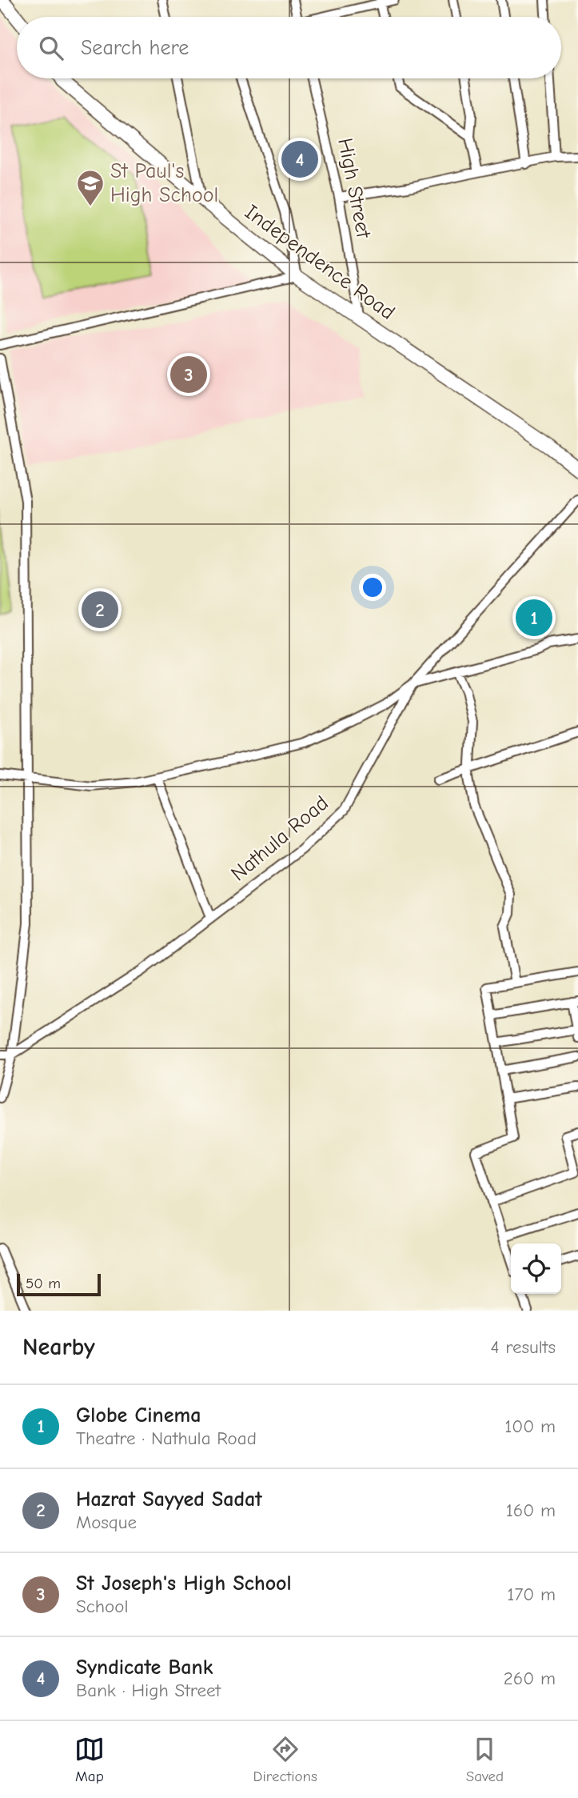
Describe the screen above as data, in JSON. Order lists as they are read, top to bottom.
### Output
{
  "streets": {
    "main road": ["Independence Road"],
    "street": ["High Street", "Nathula Road"]
  },
  "crossings": [
    ["High Street", "Independence Road"]
  ],
  "places": {
    "school or university": ["St Paul's High School"]
  },
  "scale_bar": "50 m",
  "page": {
    "search": "Search here",
    "pins": [
      "4",
      "3",
      "2",
      "1"
    ],
    "scale": "50 m",
    "heading": ["Nearby", "4 results"],
    "list": [
      {
        "mark": "1",
        "name": "Globe Cinema",
        "note": "Theatre · Nathula Road",
        "value": "100 m"
      },
      {
        "mark": "2",
        "name": "Hazrat Sayyed Sadat",
        "note": "Mosque",
        "value": "160 m"
      },
      {
        "mark": "3",
        "name": "St Joseph's High School",
        "note": "School",
        "value": "170 m"
      },
      {
        "mark": "4",
        "name": "Syndicate Bank",
        "note": "Bank · High Street",
        "value": "260 m"
      }
    ],
    "nav": ["Map", "Directions", "Saved"]
  }
}
